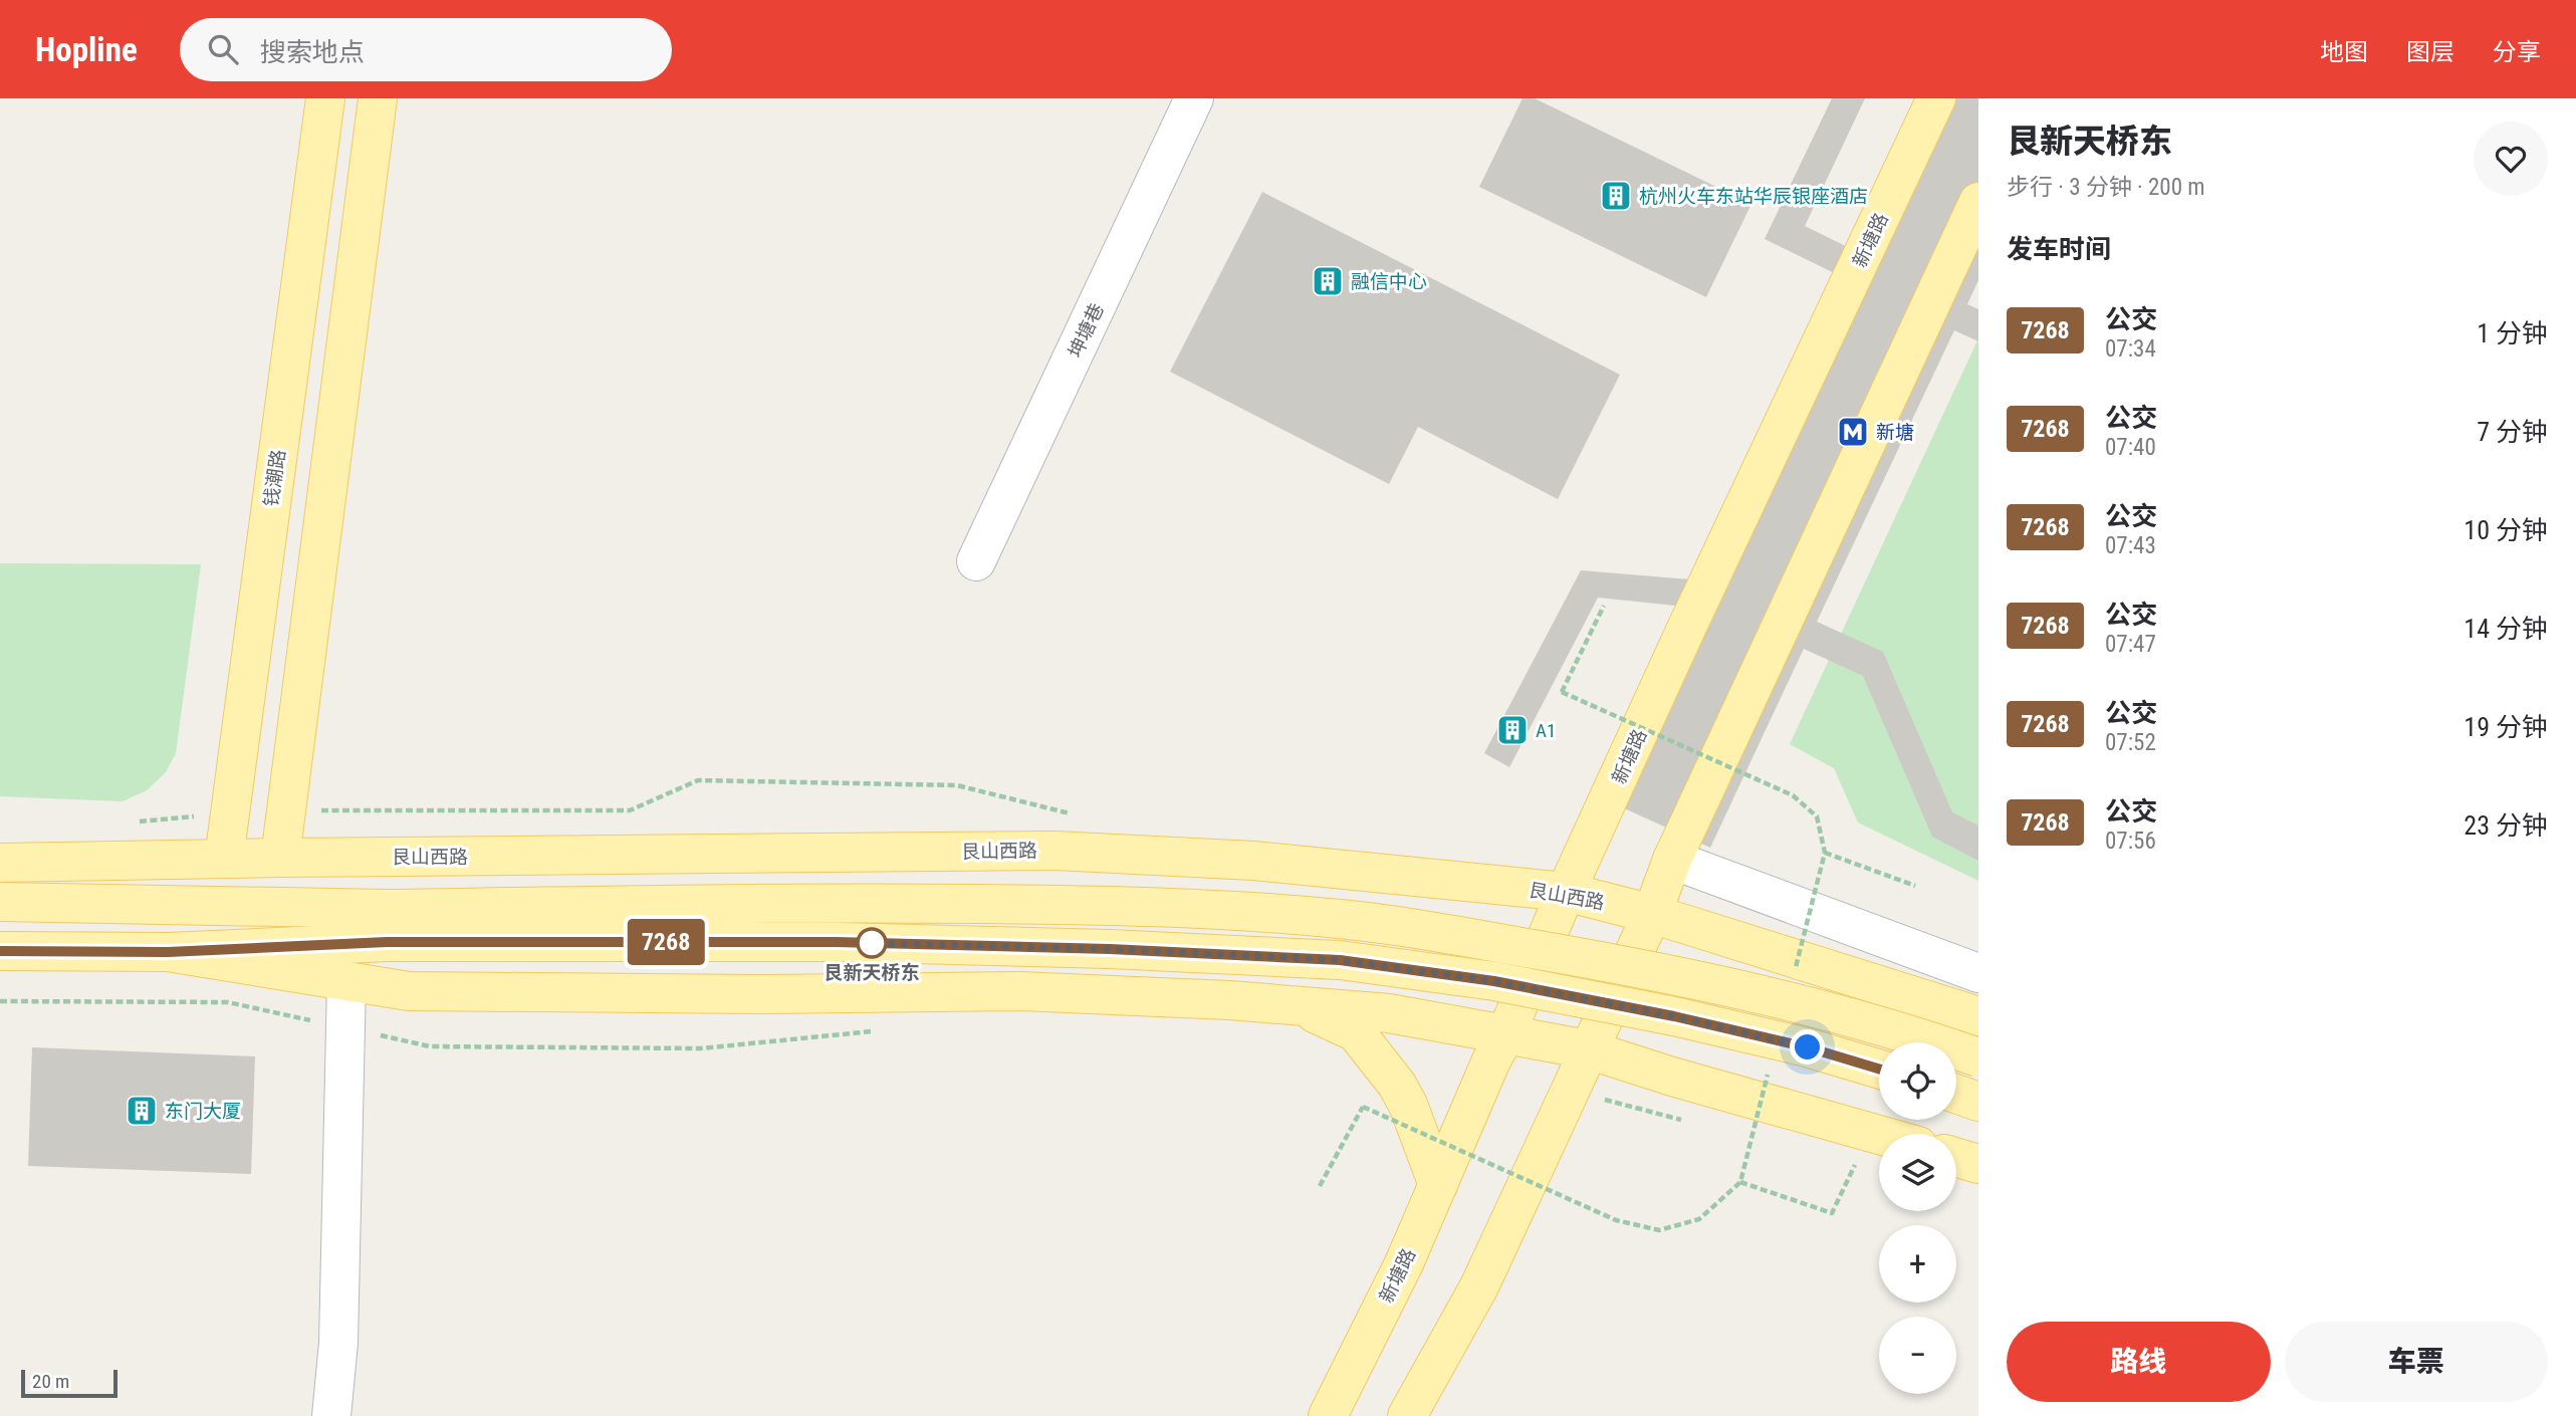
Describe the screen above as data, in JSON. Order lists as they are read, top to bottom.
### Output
{
  "streets": {
    "main road": ["新塘路", "钱潮路", "艮山西路"],
    "street": ["坤塘巷"]
  },
  "crossings": [
    ["新塘路", "艮山西路"],
    ["钱潮路", "艮山西路"]
  ],
  "places": {
    "building": [
      "杭州火车东站华辰银座酒店",
      "融信中心",
      "A1",
      "东门大厦"
    ],
    "metro station": ["新塘"],
    "other": ["艮新天桥东"]
  },
  "lines": ["bus line 7268"],
  "scale_bar": "20 m",
  "page": {
    "header": "Hopline",
    "search": "搜索地点",
    "nav": ["地图", "图层", "分享"],
    "on_map": "7268",
    "heading": [
      ["艮新天桥东", "步行 · 3 分钟 · 200 m"],
      "发车时间"
    ],
    "list": [
      {
        "mark": "7268",
        "name": "公交",
        "note": "07:34",
        "value": "1 分钟"
      },
      {
        "mark": "7268",
        "name": "公交",
        "note": "07:40",
        "value": "7 分钟"
      },
      {
        "mark": "7268",
        "name": "公交",
        "note": "07:43",
        "value": "10 分钟"
      },
      {
        "mark": "7268",
        "name": "公交",
        "note": "07:47",
        "value": "14 分钟"
      },
      {
        "mark": "7268",
        "name": "公交",
        "note": "07:52",
        "value": "19 分钟"
      },
      {
        "mark": "7268",
        "name": "公交",
        "note": "07:56",
        "value": "23 分钟"
      }
    ],
    "map_buttons": ["+", "−"],
    "buttons": ["路线", "车票"],
    "scale": "20 m"
  }
}
